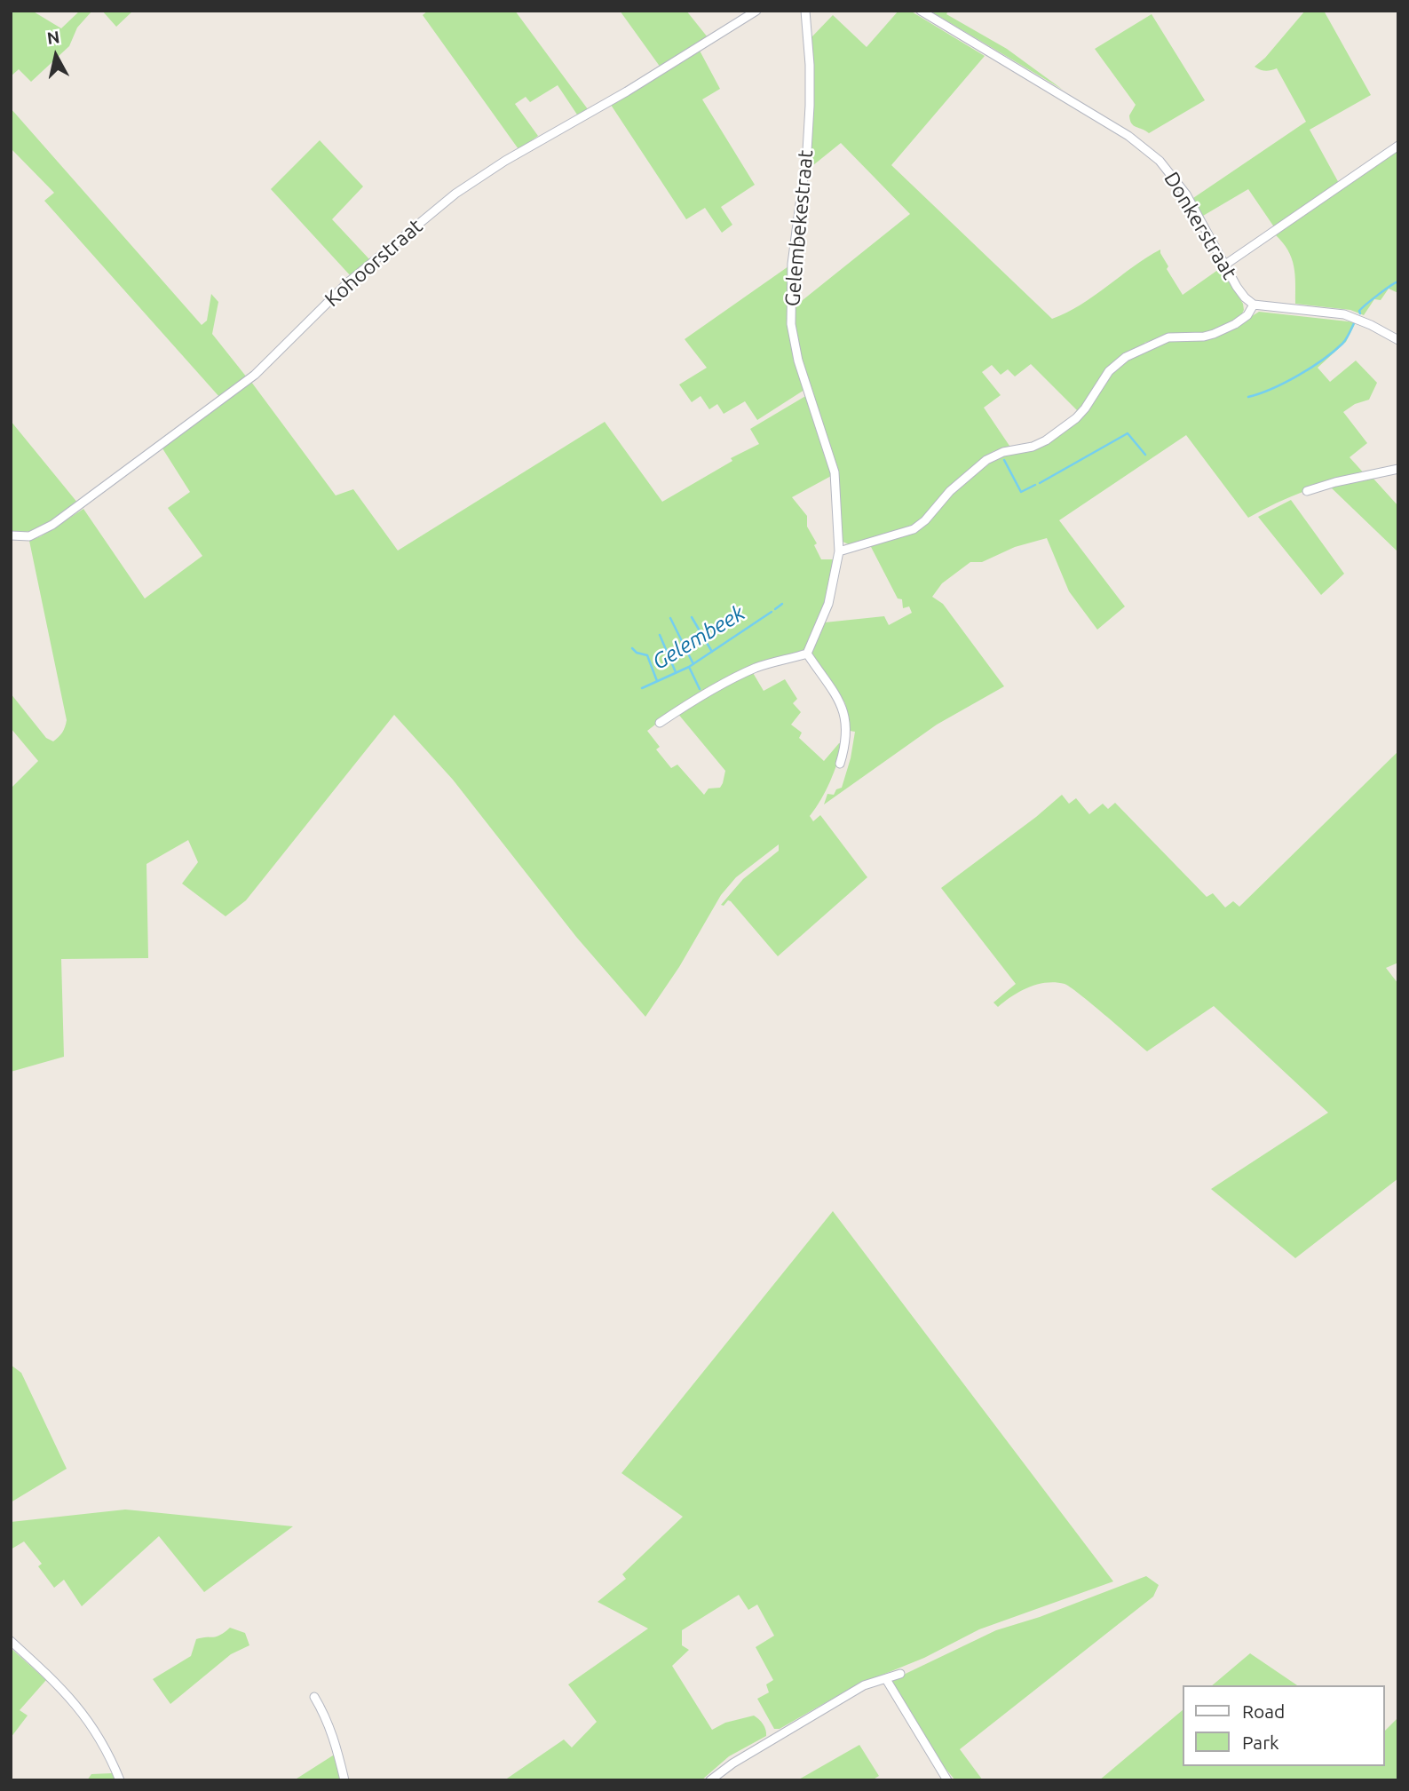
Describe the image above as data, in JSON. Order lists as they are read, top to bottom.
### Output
{
  "streets": {
    "street": ["Donkerstraat", "Gelembekestraat", "Kohoorstraat"]
  },
  "water": ["Gelembeek"],
  "legend": ["Road", "Park"],
  "north": "top"
}
